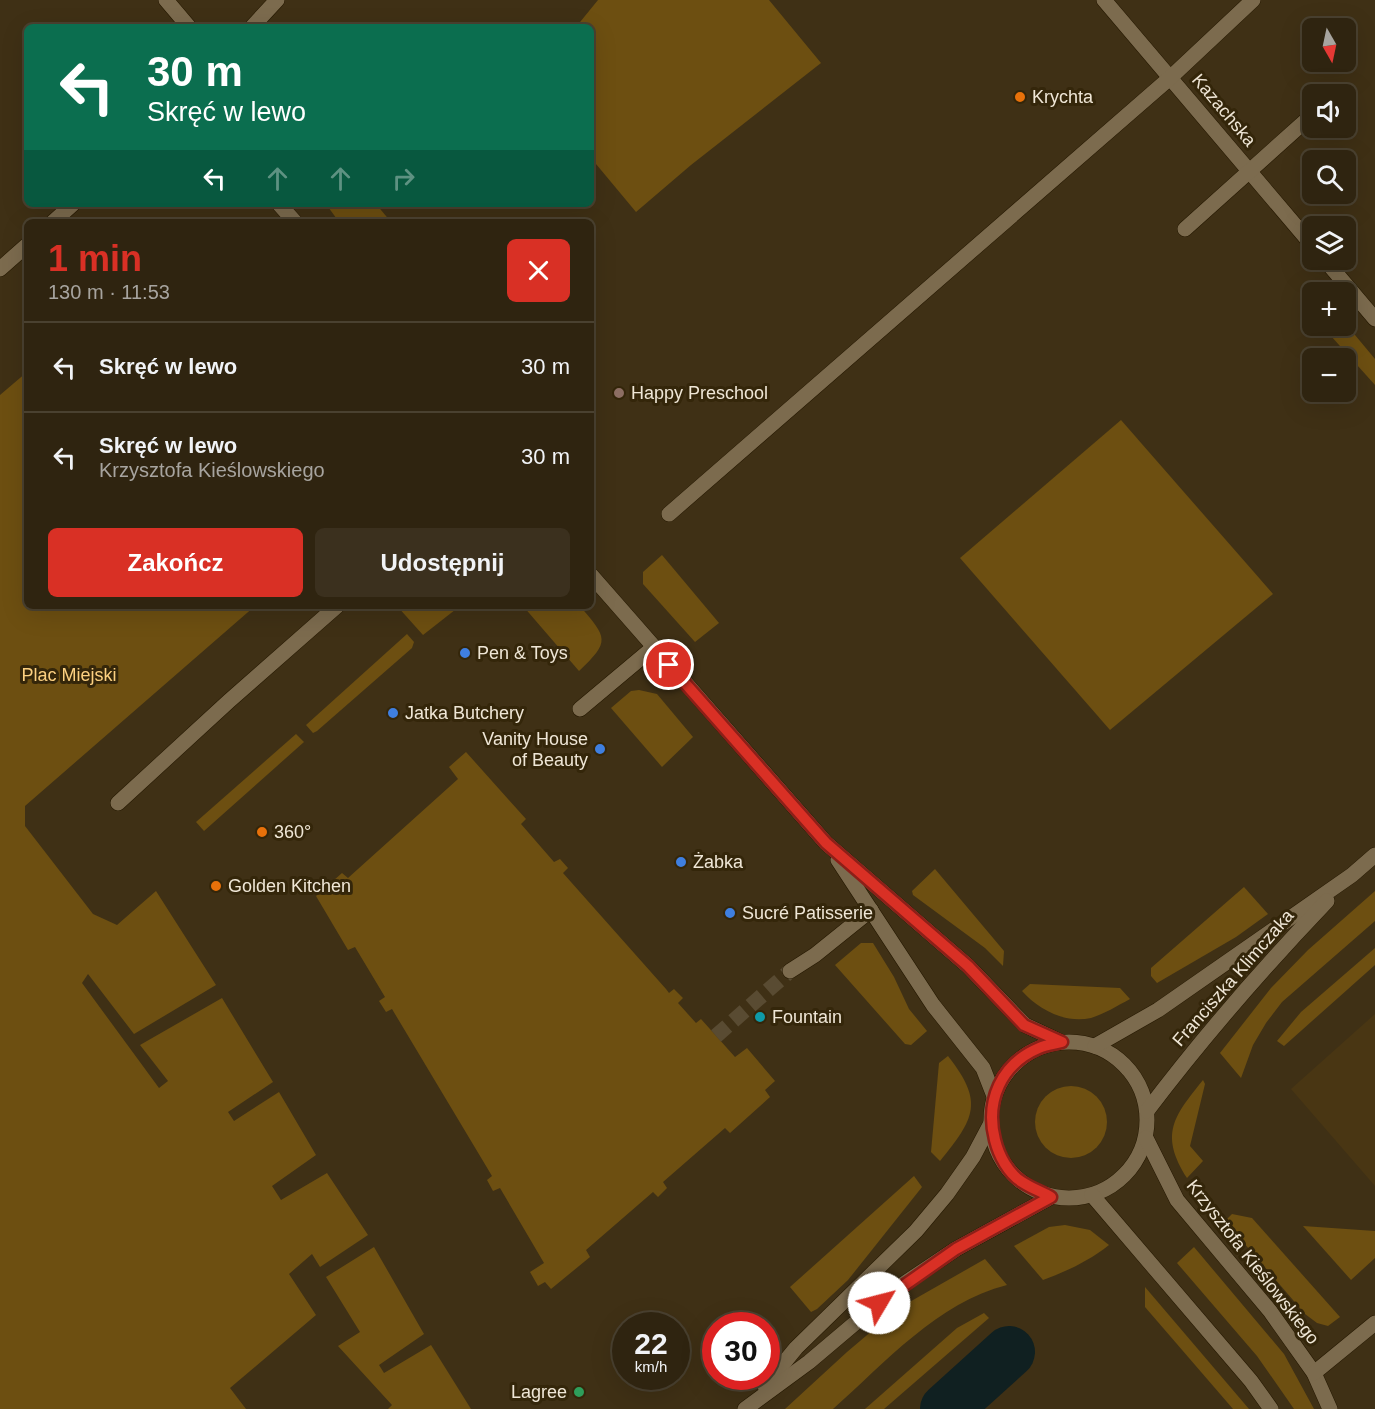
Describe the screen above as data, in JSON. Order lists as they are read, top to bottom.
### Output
{
  "streets": {
    "street": ["Kazachska", "Franciszka Klimczaka", "Krzysztofa Kieślowskiego"]
  },
  "crossings": [
    ["Franciszka Klimczaka", "Krzysztofa Kieślowskiego"]
  ],
  "parks": ["Plac Miejski"],
  "places": [
    "Krychta",
    "Happy Preschool",
    "Pen & Toys",
    "Jatka Butchery",
    "Vanity House of Beauty",
    "360°",
    "Żabka",
    "Golden Kitchen",
    "Sucré Patisserie",
    "Fountain",
    "Lagree"
  ],
  "north": "bottom",
  "page": {
    "map_buttons": ["+", "−"],
    "turn": ["30 m", "Skręć w lewo"],
    "heading": ["1 min", "130 m · 11:53"],
    "list": [
      {
        "name": "Skręć w lewo",
        "value": "30 m"
      },
      {
        "name": "Skręć w lewo",
        "note": "Krzysztofa Kieślowskiego",
        "value": "30 m"
      }
    ],
    "buttons": ["Zakończ", "Udostępnij"],
    "speed": "22 km/h",
    "limit": "30"
  }
}
